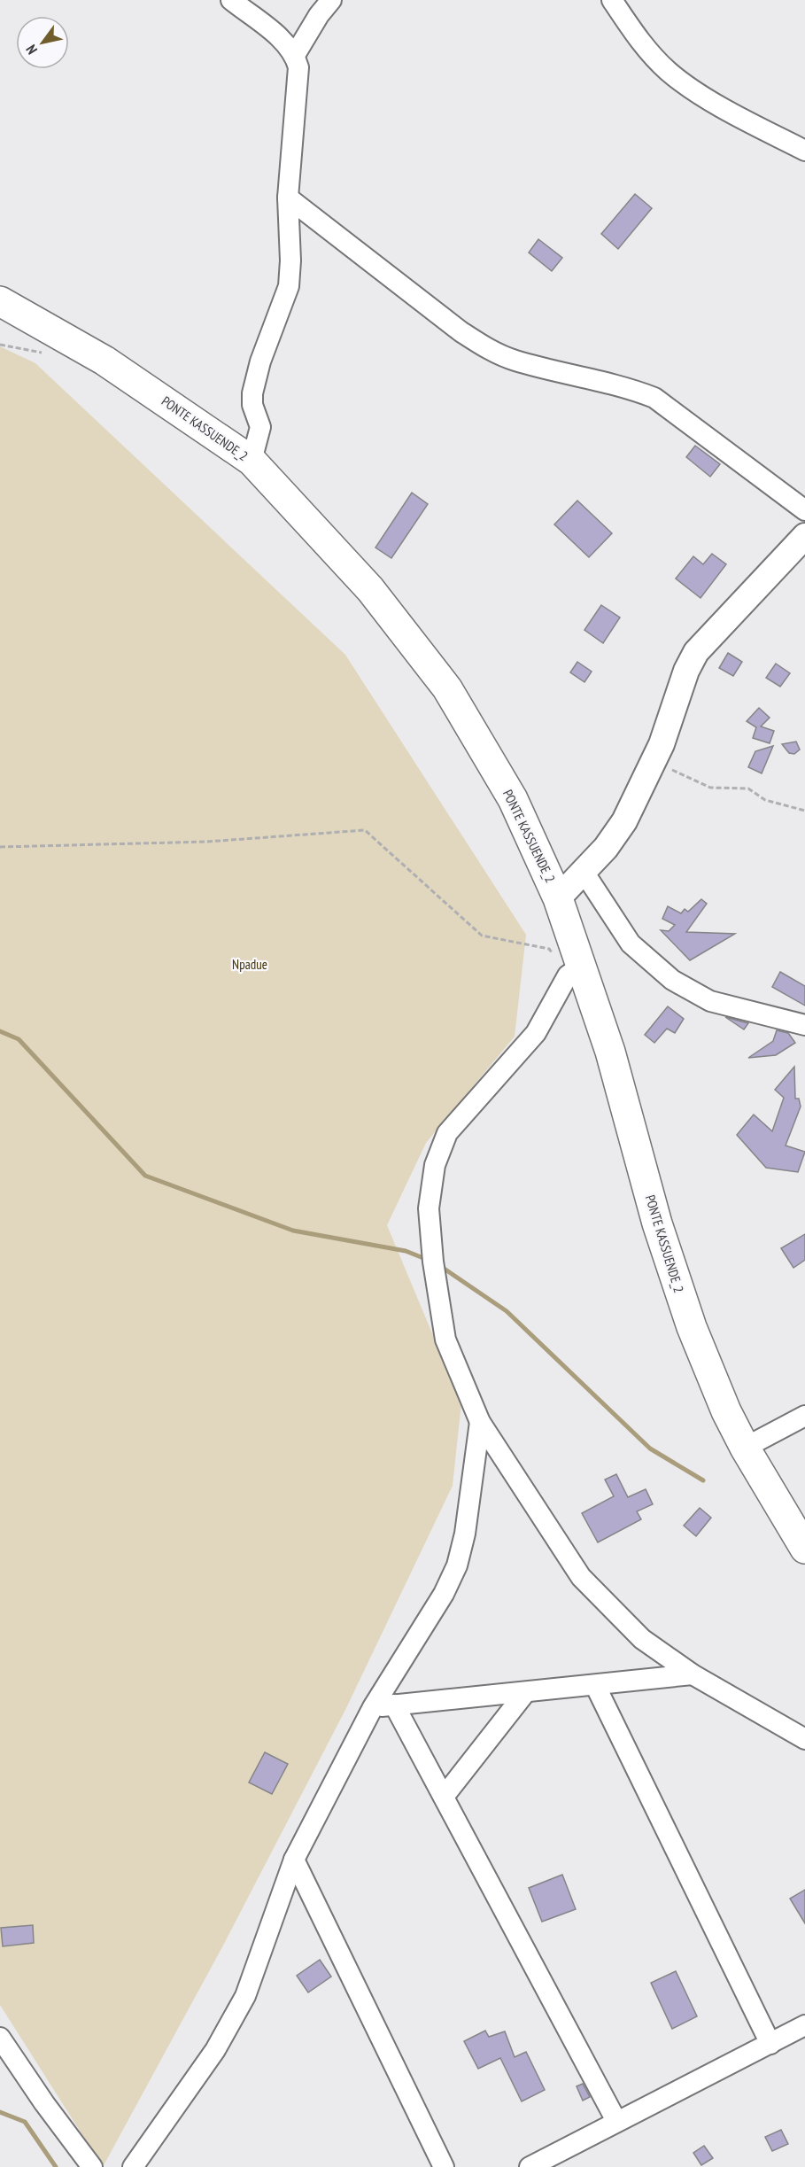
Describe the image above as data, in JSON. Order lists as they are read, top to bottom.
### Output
{
  "streets": {
    "highway": ["PONTE KASSUENDE_2"]
  },
  "parks": ["Npadue"],
  "north": "bottom left"
}
